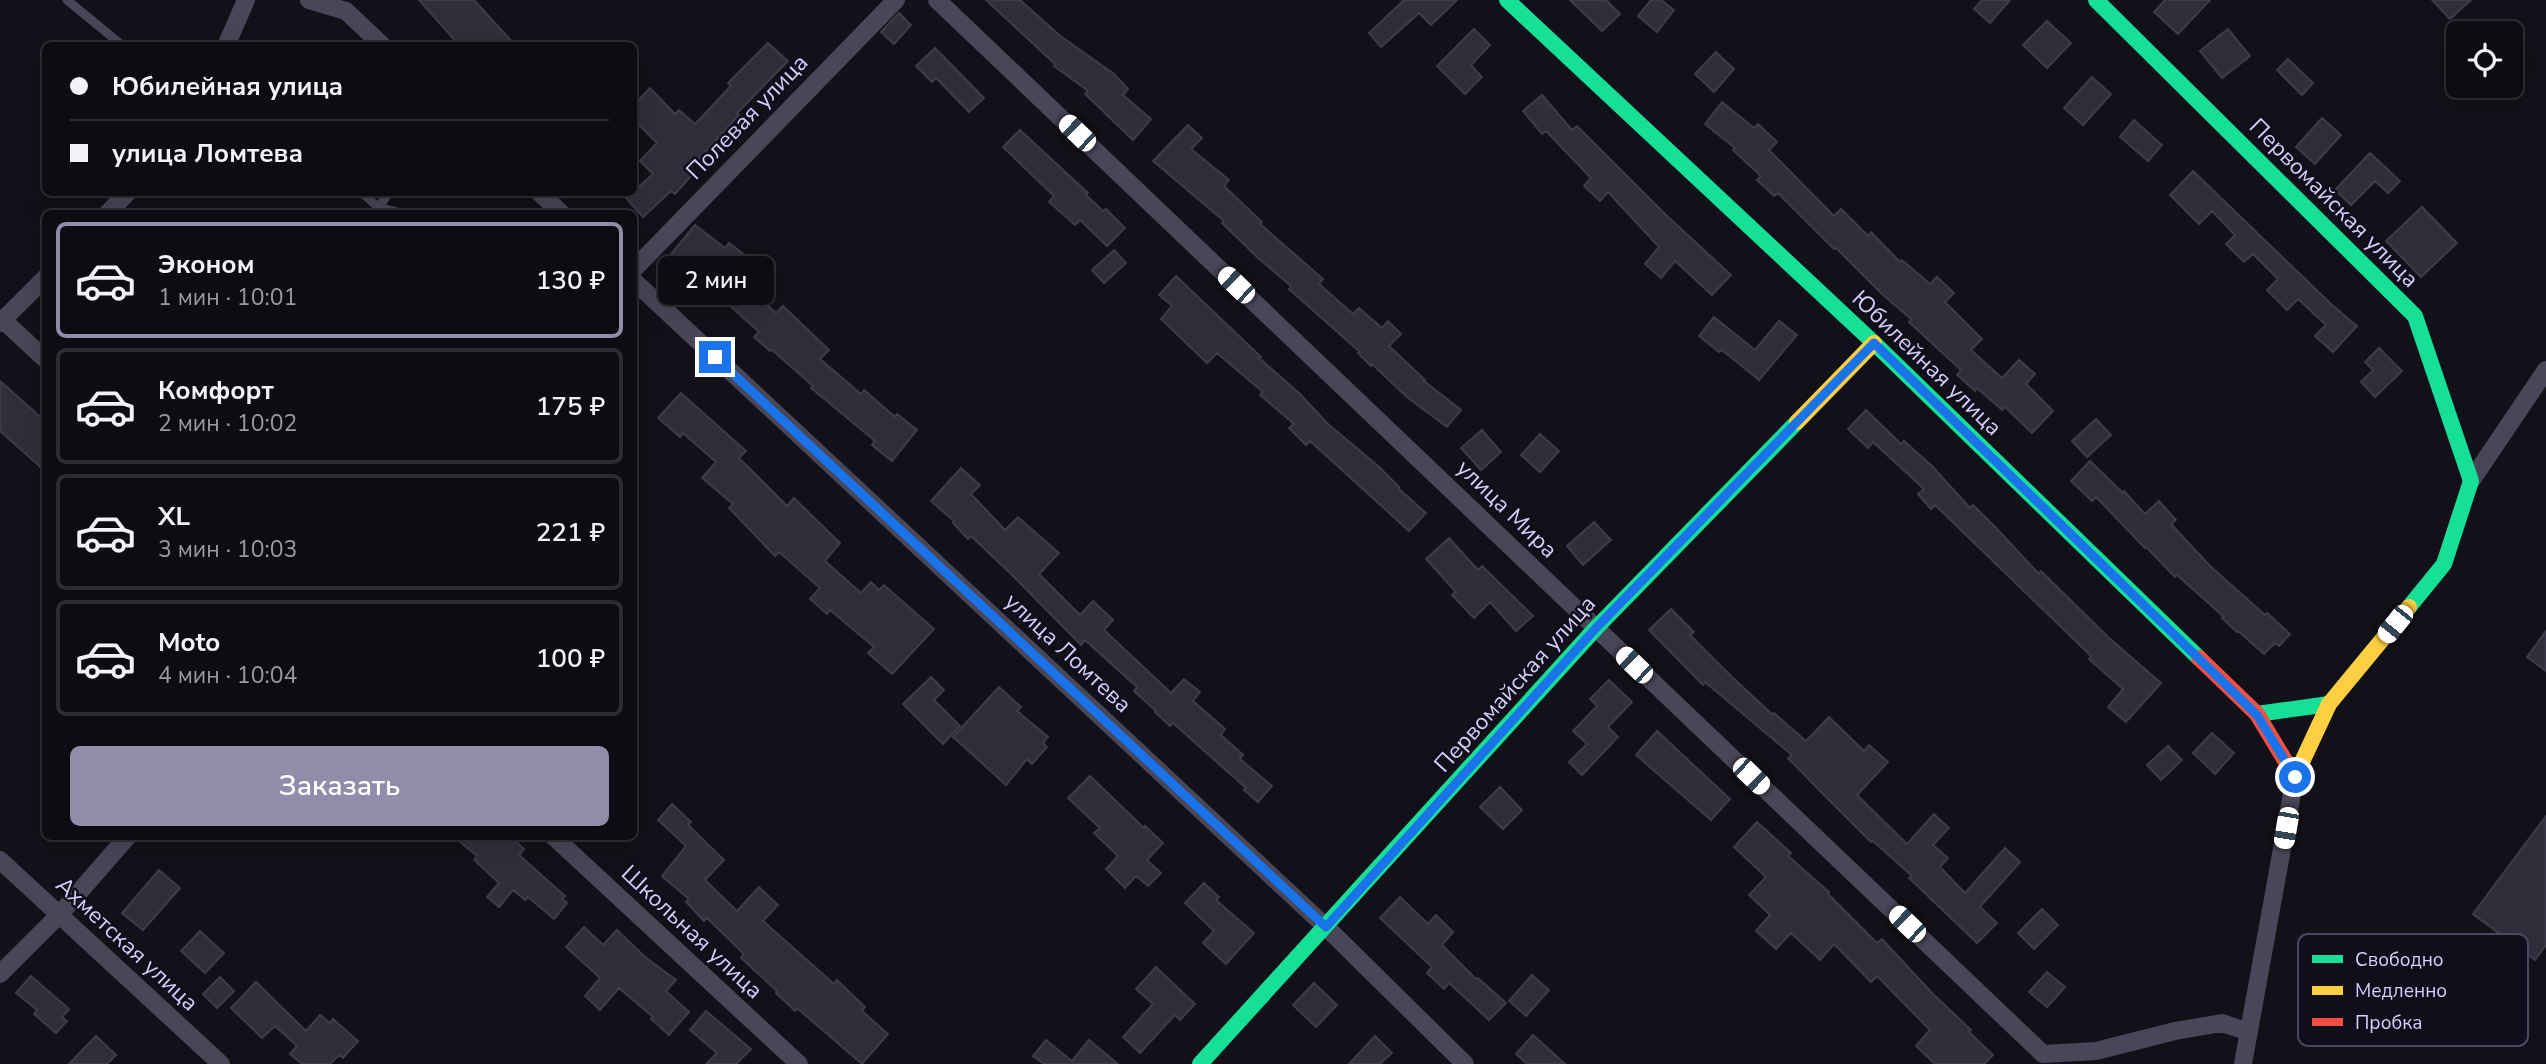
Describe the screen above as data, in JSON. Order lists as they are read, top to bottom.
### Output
{
  "streets": {
    "street": [
      "Полевая улица",
      "Первомайская улица",
      "Юбилейная улица",
      "улица Мира",
      "улица Ломтева",
      "Школьная улица",
      "Ахметская улица"
    ]
  },
  "crossings": [
    ["Первомайская улица", "Юбилейная улица"],
    ["Первомайская улица", "улица Мира"],
    ["Первомайская улица", "улица Ломтева"]
  ],
  "legend": ["Свободно", "Медленно", "Пробка"],
  "page": {
    "banner": ["Юбилейная улица", "улица Ломтева"],
    "list": [
      {
        "name": "Эконом",
        "note": "1 мин · 10:01",
        "value": "130 ₽"
      },
      {
        "name": "Комфорт",
        "note": "2 мин · 10:02",
        "value": "175 ₽"
      },
      {
        "name": "XL",
        "note": "3 мин · 10:03",
        "value": "221 ₽"
      },
      {
        "name": "Moto",
        "note": "4 мин · 10:04",
        "value": "100 ₽"
      }
    ],
    "bubble": "2 мин",
    "buttons": "Заказать"
  }
}
